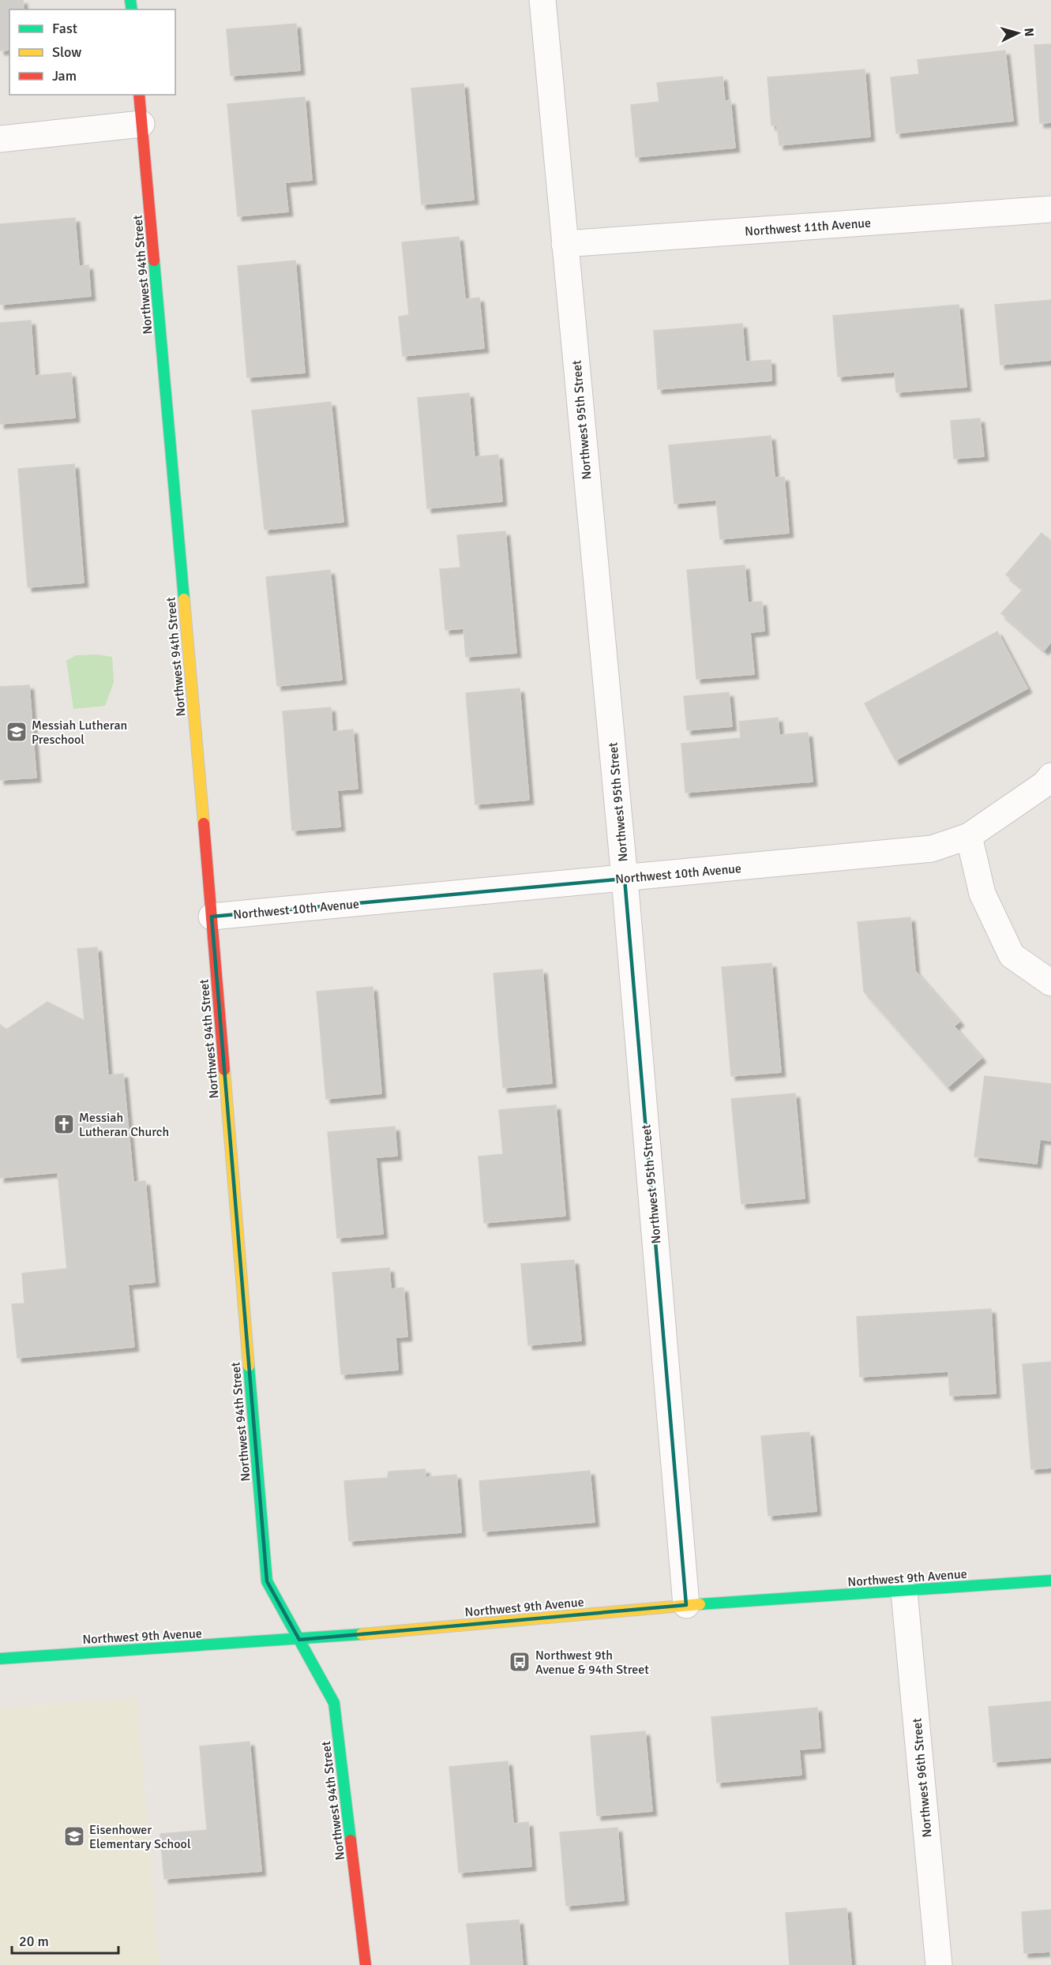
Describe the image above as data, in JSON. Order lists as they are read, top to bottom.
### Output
{
  "streets": {
    "street": [
      "Northwest 11th Avenue",
      "Northwest 94th Street",
      "Northwest 95th Street",
      "Northwest 10th Avenue",
      "Northwest 9th Avenue",
      "Northwest 96th Street"
    ]
  },
  "crossings": [
    ["Northwest 11th Avenue", "Northwest 95th Street"],
    ["Northwest 94th Street", "Northwest 10th Avenue"],
    ["Northwest 94th Street", "Northwest 9th Avenue"],
    ["Northwest 95th Street", "Northwest 10th Avenue"],
    ["Northwest 95th Street", "Northwest 9th Avenue"],
    ["Northwest 9th Avenue", "Northwest 96th Street"]
  ],
  "places": {
    "school or university": ["Messiah Lutheran Preschool", "Eisenhower Elementary School"],
    "church": ["Messiah Lutheran Church"],
    "bus stop": ["Northwest 9th Avenue & 94th Street"]
  },
  "legend": ["Fast", "Slow", "Jam"],
  "scale_bar": "20 m",
  "north": "right"
}
